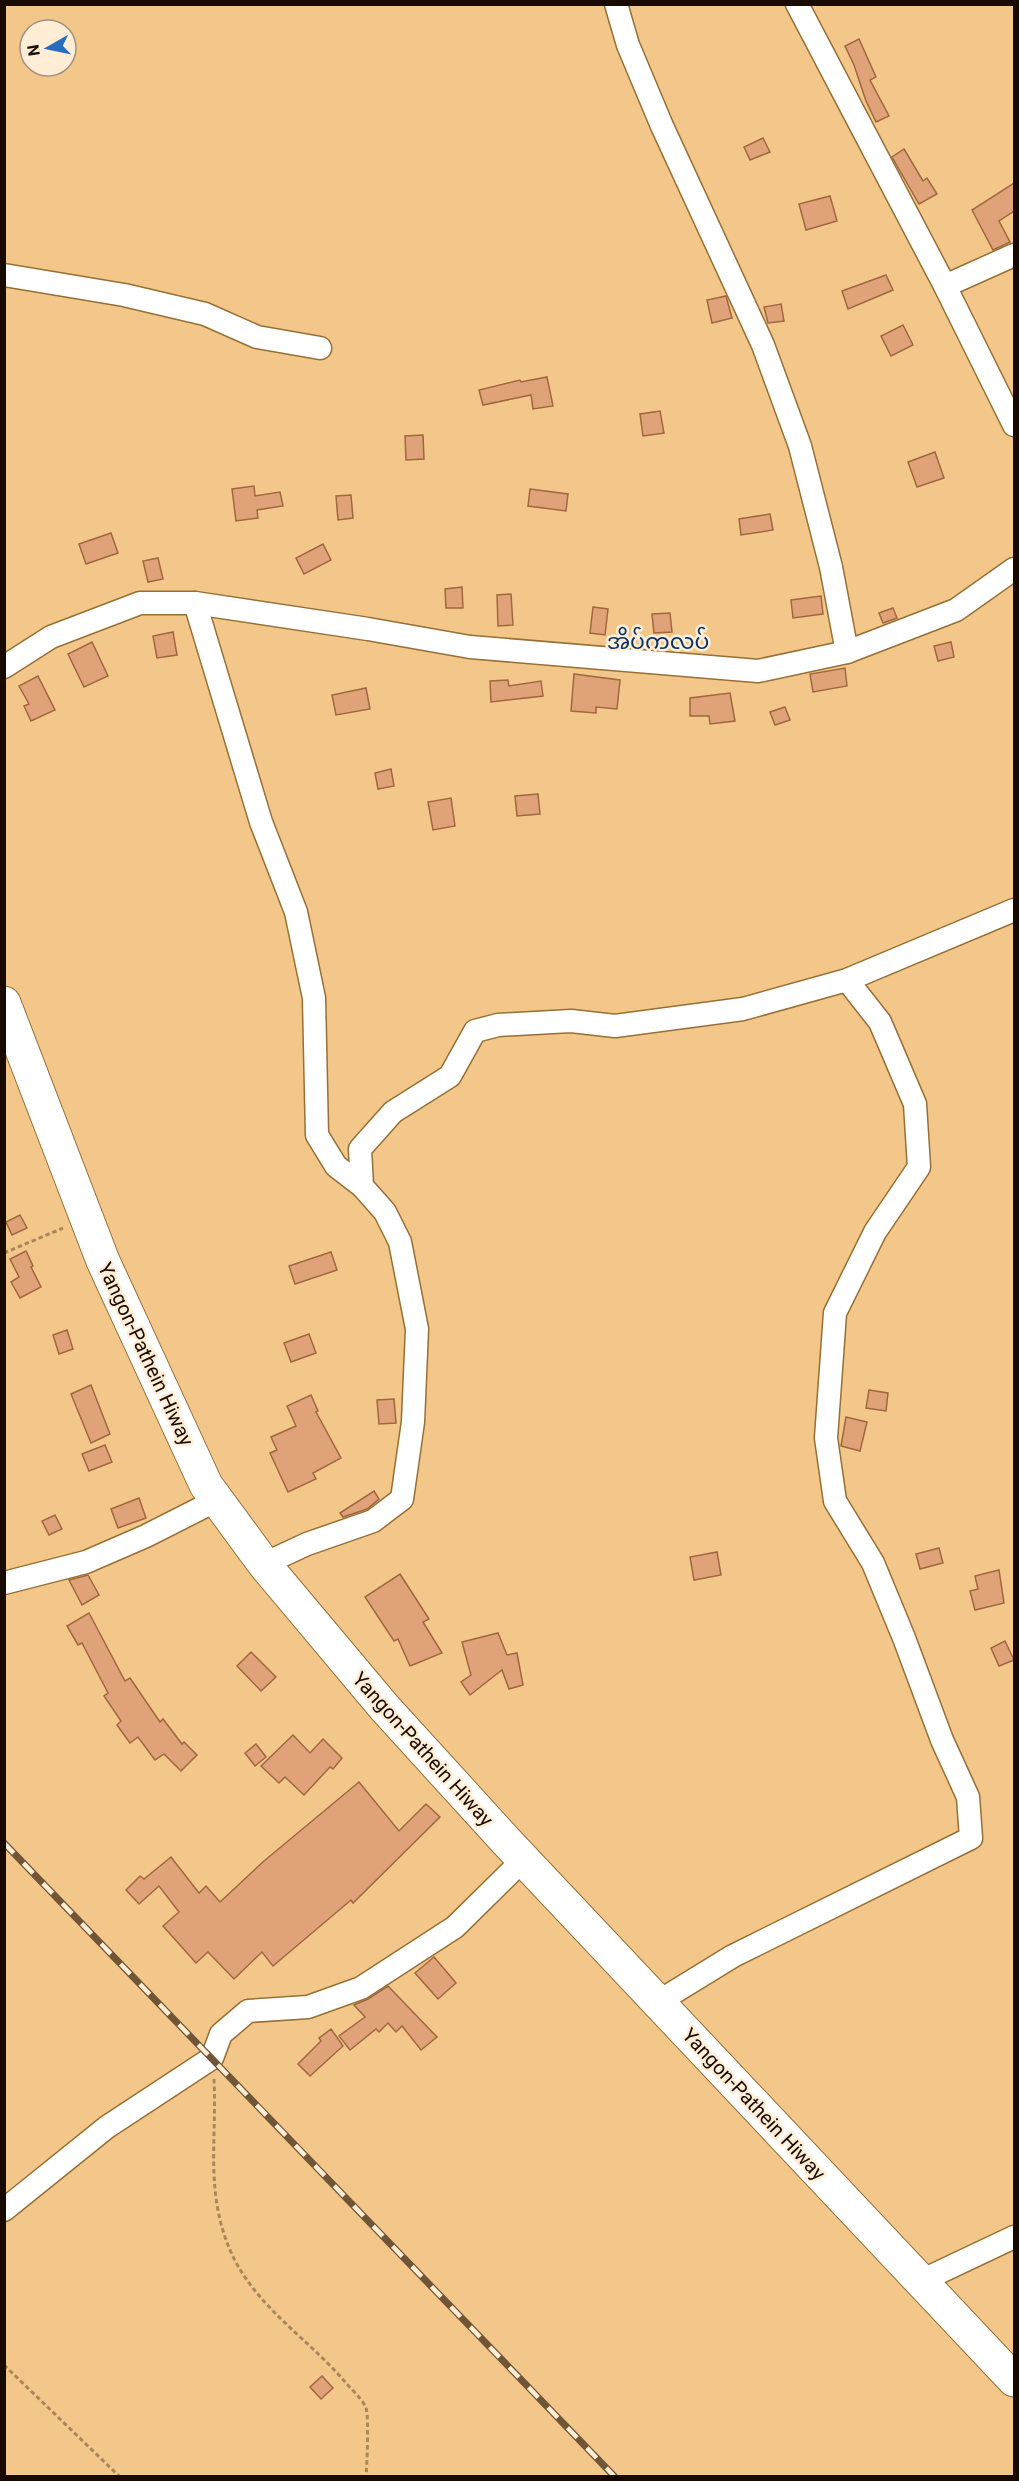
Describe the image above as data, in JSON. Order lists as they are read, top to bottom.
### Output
{
  "streets": {
    "highway": ["Yangon-Pathein Hiway"]
  },
  "districts": ["အိပ်ကလပ်"],
  "north": "left"
}
